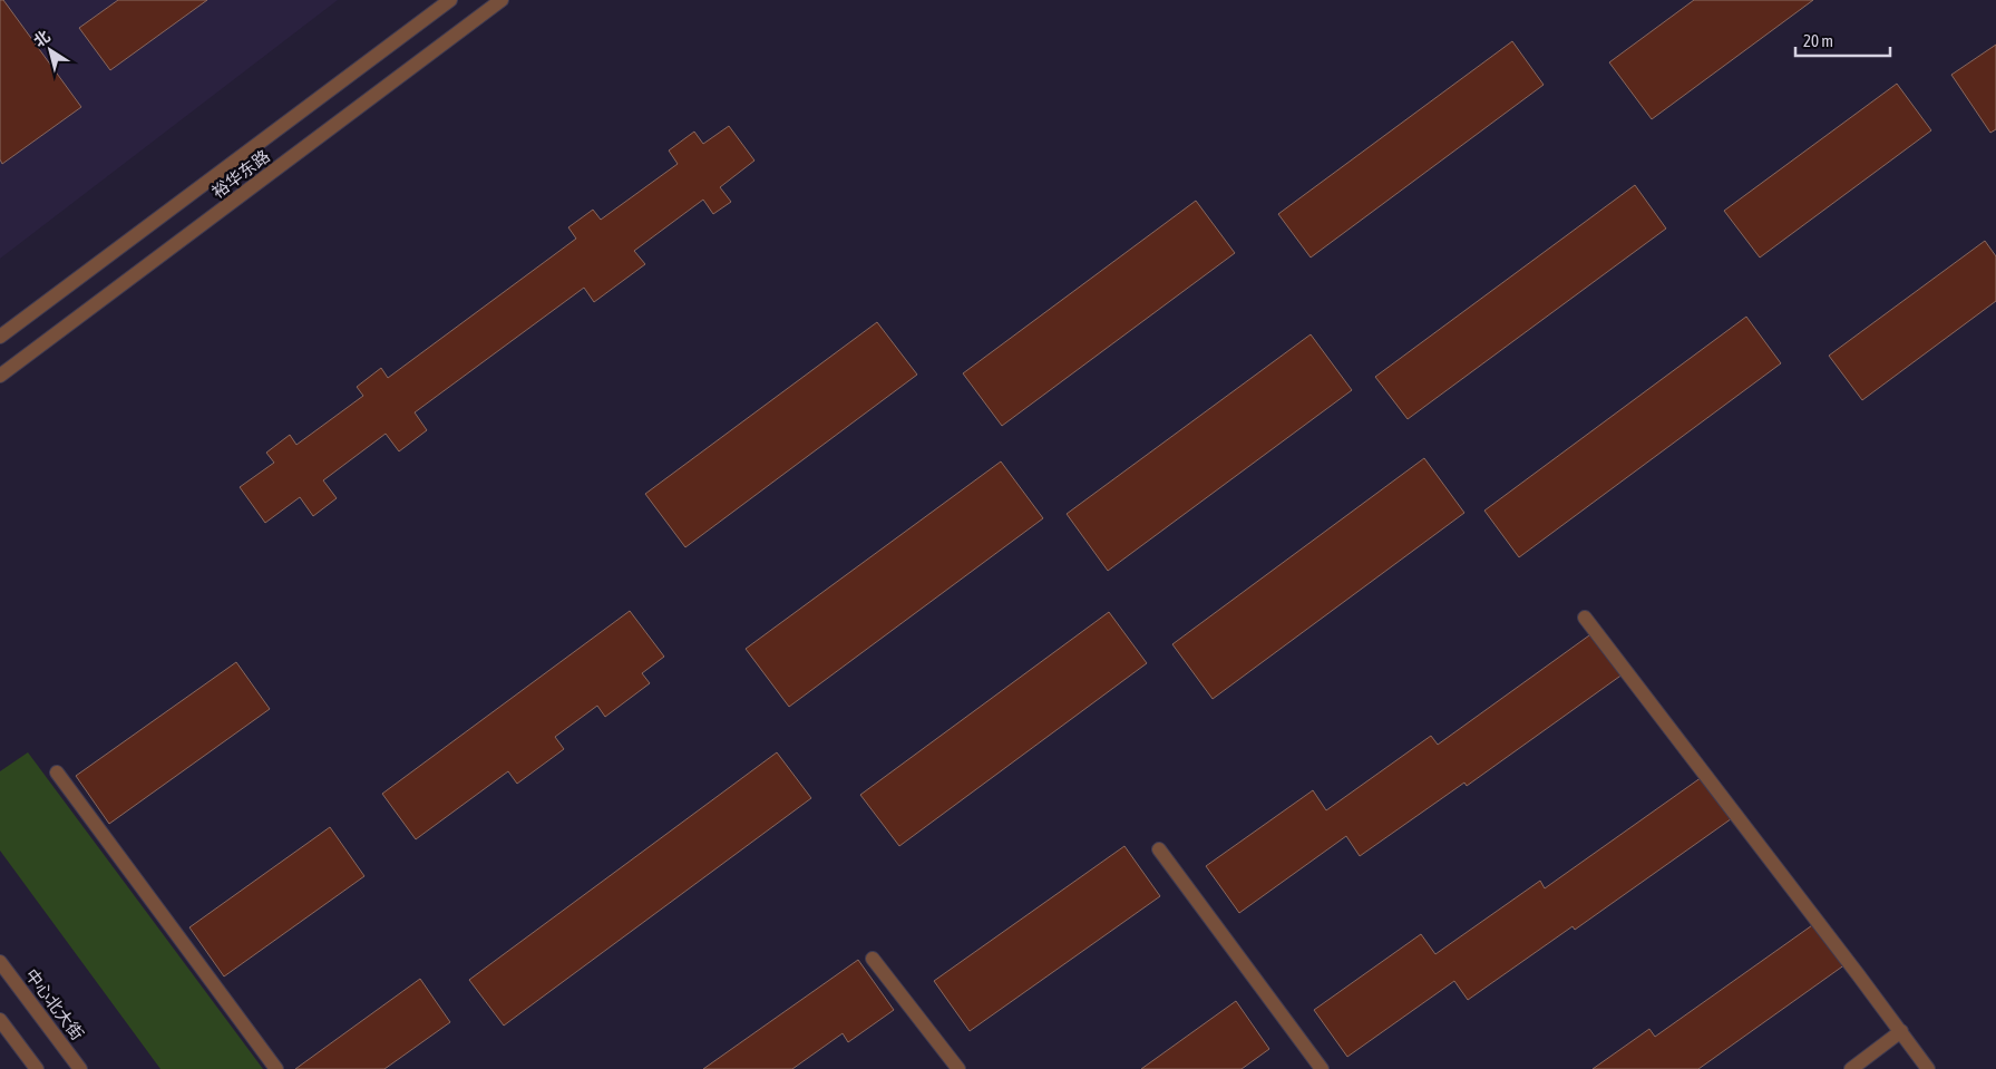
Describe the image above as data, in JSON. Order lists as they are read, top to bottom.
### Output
{
  "streets": {
    "street": ["裕华东路", "中心北大街"]
  },
  "scale_bar": "20 m",
  "north": "top left"
}
